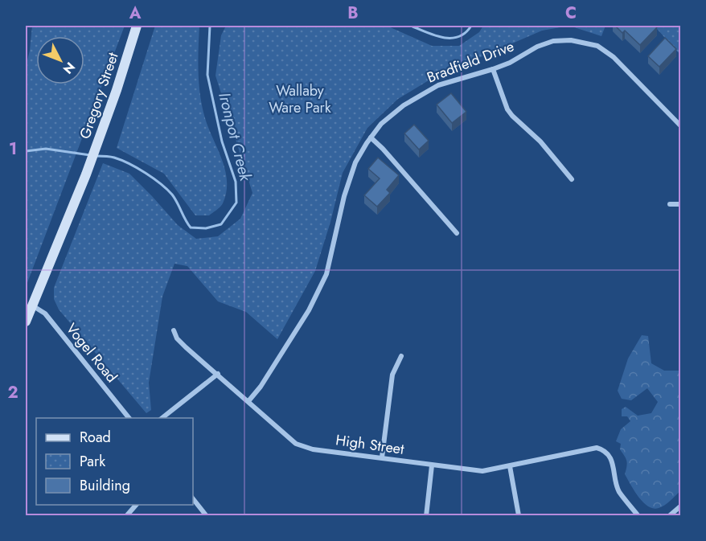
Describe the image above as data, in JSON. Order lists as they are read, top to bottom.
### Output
{
  "streets": {
    "main road": ["Gregory Street"],
    "street": ["Bradfield Drive", "Vogel Road", "High Street"]
  },
  "crossings": [
    ["Bradfield Drive", "High Street"],
    ["Gregory Street", "Vogel Road"]
  ],
  "water": ["Ironpot Creek"],
  "parks": ["Wallaby Ware Park"],
  "legend": ["Road", "Park", "Building"],
  "north": "bottom right",
  "grid": {
    "columns": ["A", "B", "C"],
    "rows": ["1", "2"]
  }
}
